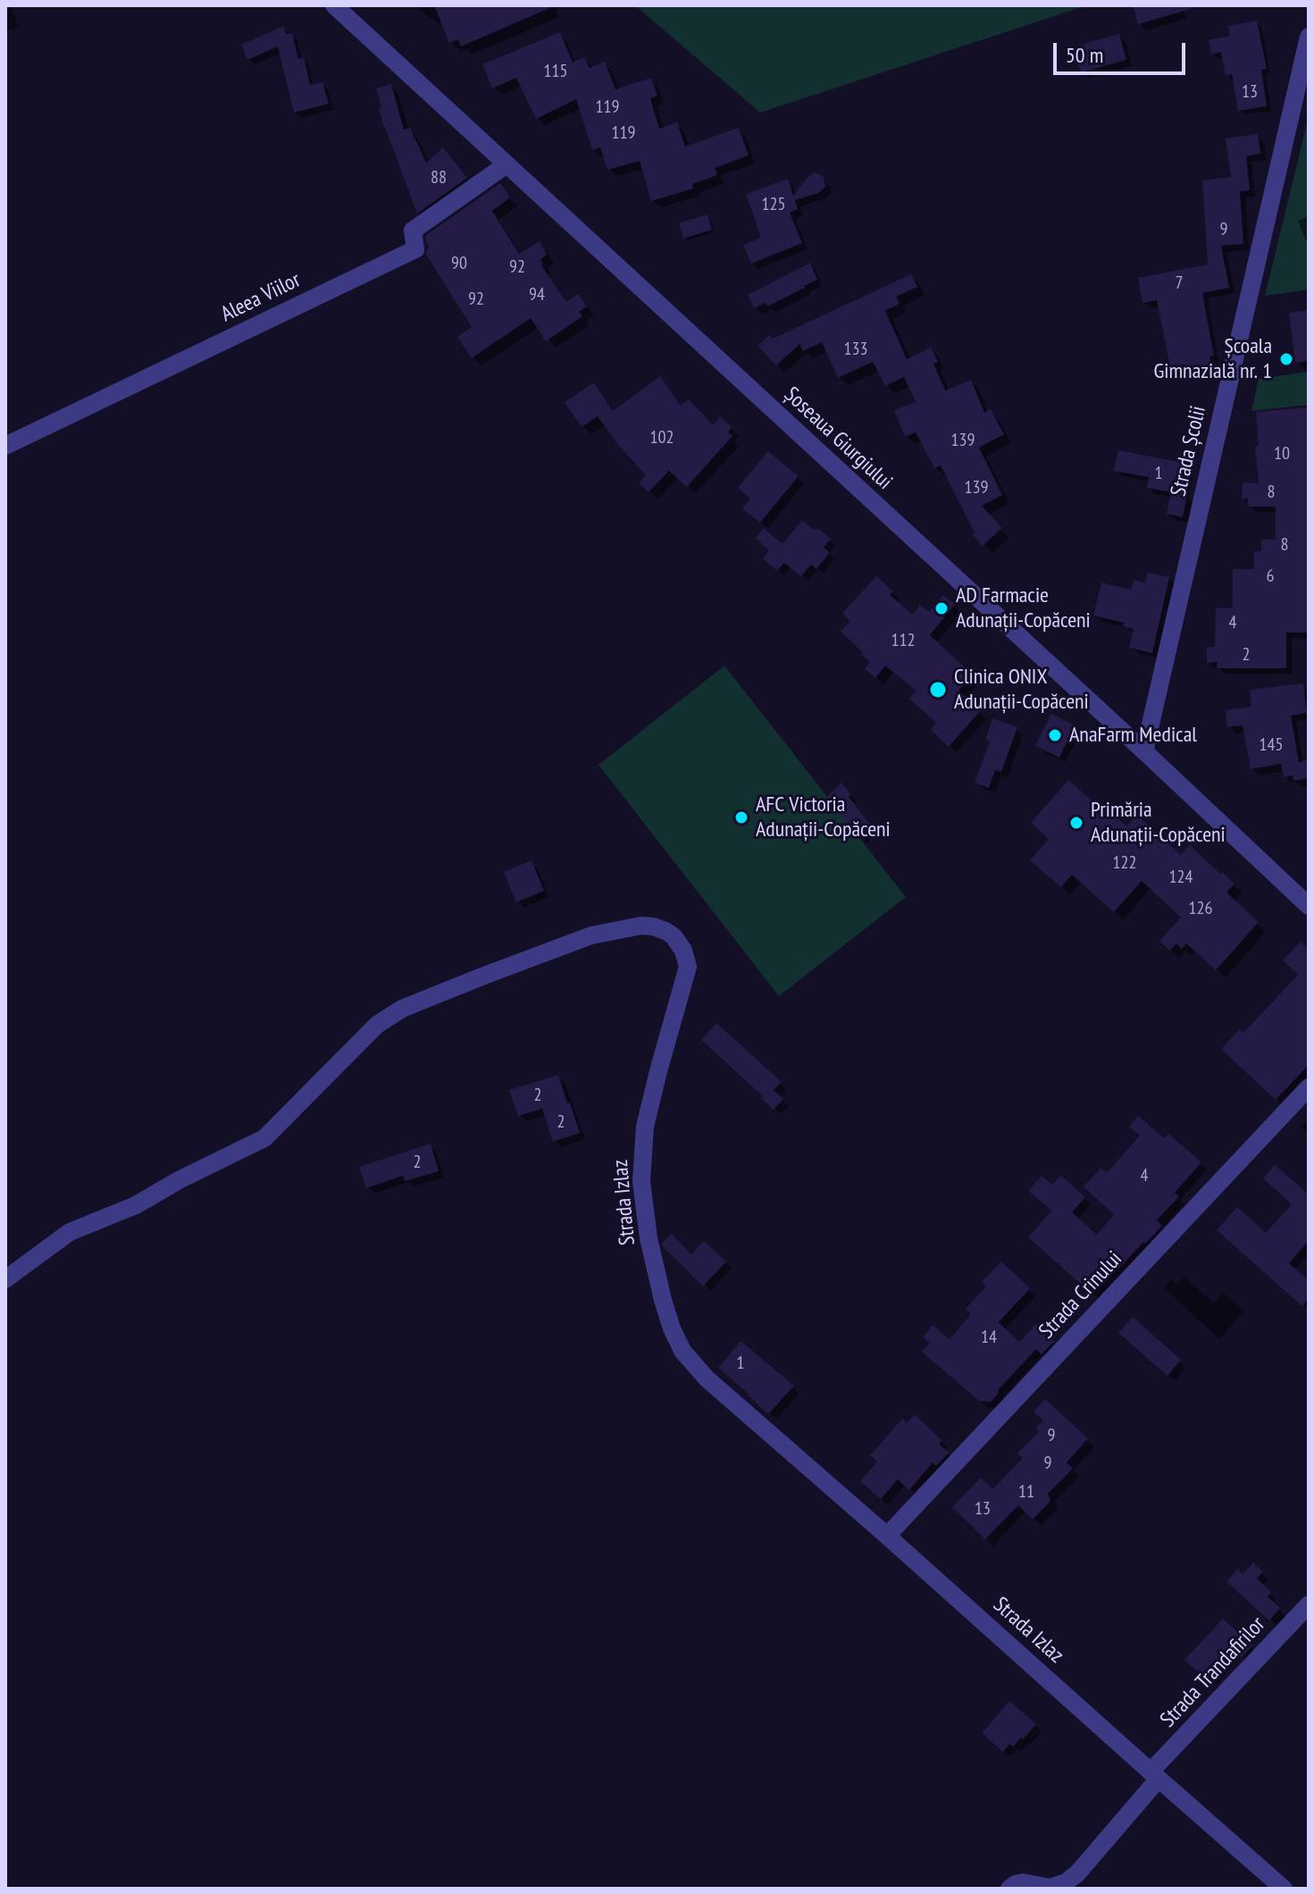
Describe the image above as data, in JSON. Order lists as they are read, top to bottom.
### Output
{
  "streets": {
    "street": [
      "Aleea Viilor",
      "Șoseaua Giurgiului",
      "Strada Școlii",
      "Strada Izlaz",
      "Strada Crinului",
      "Strada Trandafirilor"
    ]
  },
  "crossings": [
    ["Aleea Viilor", "Șoseaua Giurgiului"],
    ["Șoseaua Giurgiului", "Strada Școlii"],
    ["Strada Izlaz", "Strada Crinului"],
    ["Strada Izlaz", "Strada Trandafirilor"]
  ],
  "places": [
    "Școala Gimnazială nr. 1",
    "AD Farmacie Adunații-Copăceni",
    "Clinica ONIX Adunații-Copăceni",
    "AnaFarm Medical",
    "AFC Victoria Adunații-Copăceni",
    "Primăria Adunații-Copăceni"
  ],
  "house_numbers": [
    "115",
    "13",
    "119",
    "119",
    "88",
    "125",
    "9",
    "90",
    "92",
    "7",
    "94",
    "92",
    "133",
    "102",
    "139",
    "10",
    "1",
    "139",
    "8",
    "8",
    "6",
    "4",
    "112",
    "2",
    "145",
    "122",
    "124",
    "126",
    "2",
    "2",
    "2",
    "4",
    "14",
    "1",
    "9",
    "9",
    "11",
    "13"
  ],
  "scale_bar": "50 m"
}
